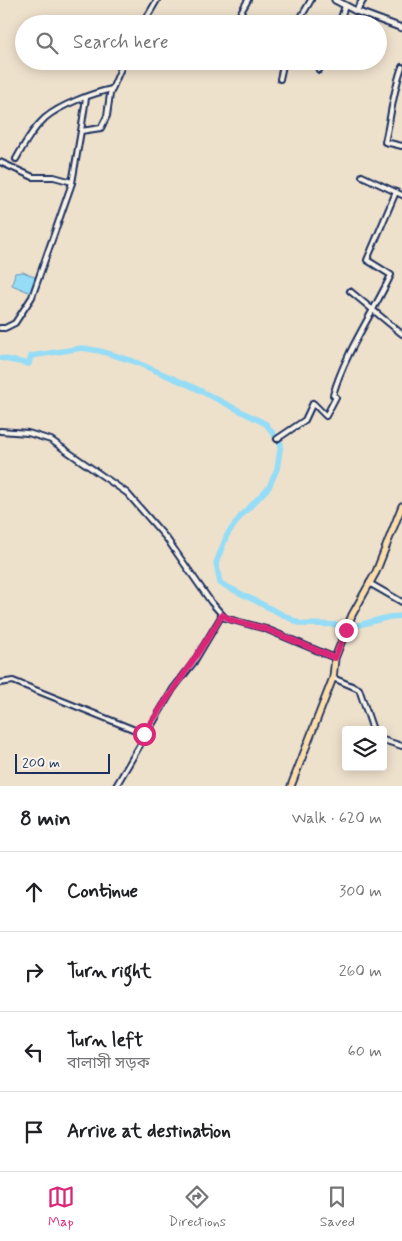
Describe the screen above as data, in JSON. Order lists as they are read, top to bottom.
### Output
{
  "scale_bar": "200 m",
  "page": {
    "search": "Search here",
    "scale": "200 m",
    "heading": ["8 min", "Walk · 620 m"],
    "list": [
      ["Continue", "300 m"],
      ["Turn right", "260 m"],
      ["Turn left", "বালাসী সড়ক", "60 m"],
      "Arrive at destination"
    ],
    "nav": ["Map", "Directions", "Saved"]
  }
}
